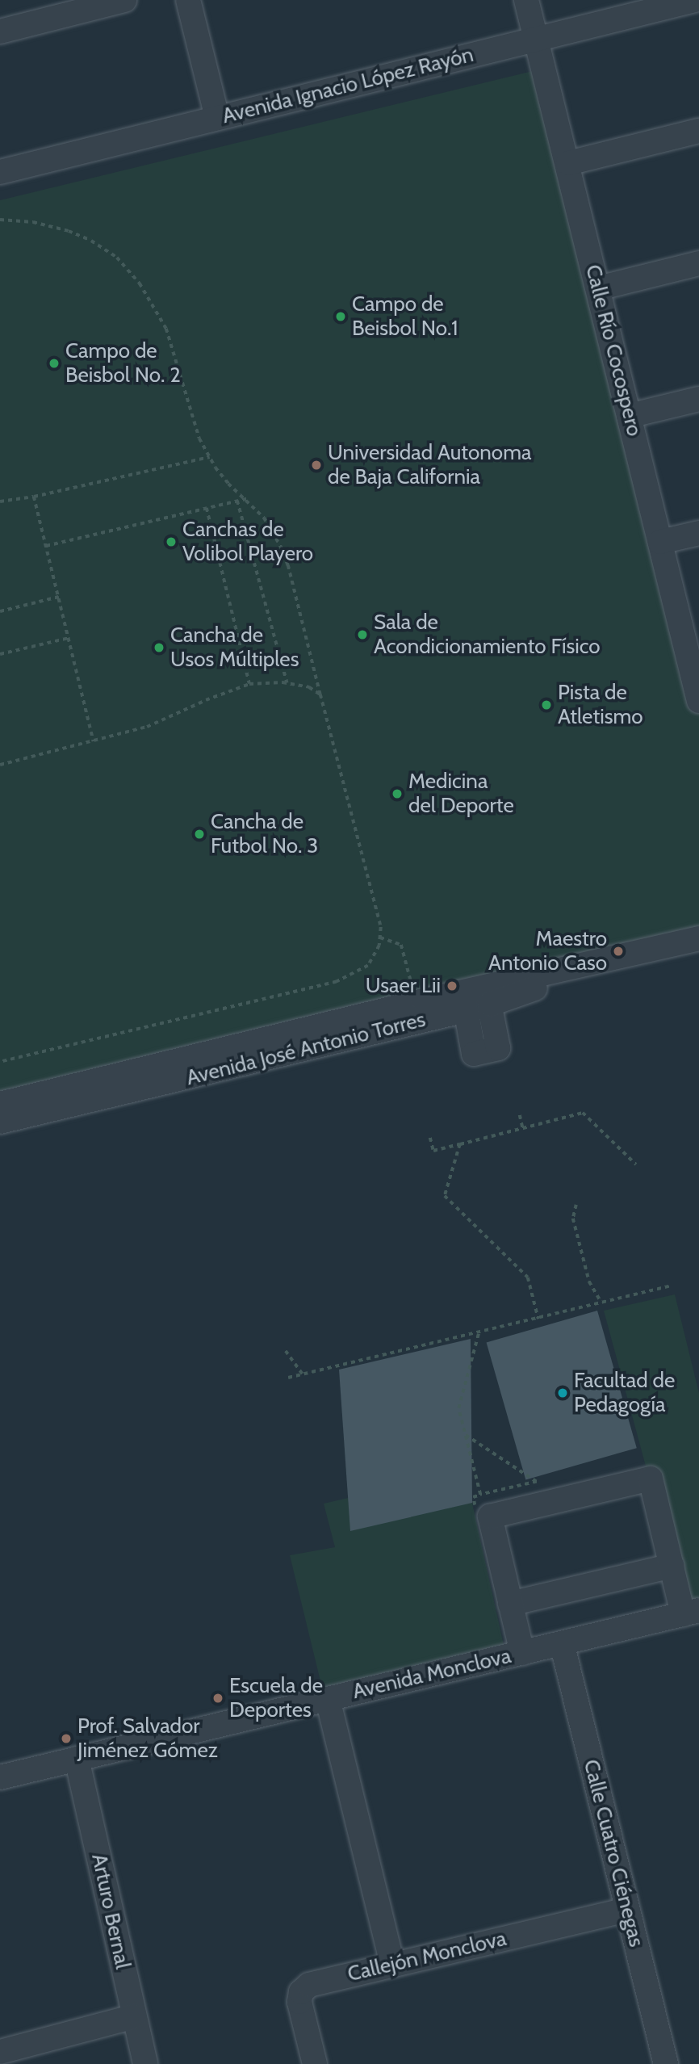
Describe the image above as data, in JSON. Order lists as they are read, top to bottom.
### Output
{
  "streets": {
    "street": [
      "Avenida Ignacio López Rayón",
      "Calle Río Cocospero",
      "Avenida José Antonio Torres",
      "Avenida Monclova",
      "Calle Cuatro Ciénegas",
      "Arturo Bernal",
      "Callejón Monclova"
    ]
  },
  "crossings": [
    ["Avenida Ignacio López Rayón", "Calle Río Cocospero"],
    ["Avenida Monclova", "Calle Cuatro Ciénegas"],
    ["Avenida Monclova", "Arturo Bernal"],
    ["Calle Cuatro Ciénegas", "Callejón Monclova"]
  ],
  "places": [
    "Campo de Beisbol No.1",
    "Campo de Beisbol No. 2",
    "Universidad Autonoma de Baja California",
    "Canchas de Volibol Playero",
    "Sala de Acondicionamiento Físico",
    "Cancha de Usos Múltiples",
    "Pista de Atletismo",
    "Medicina del Deporte",
    "Cancha de Futbol No. 3",
    "Maestro Antonio Caso",
    "Usaer Lii",
    "Facultad de Pedagogía",
    "Escuela de Deportes",
    "Prof. Salvador Jiménez Gómez"
  ]
}
